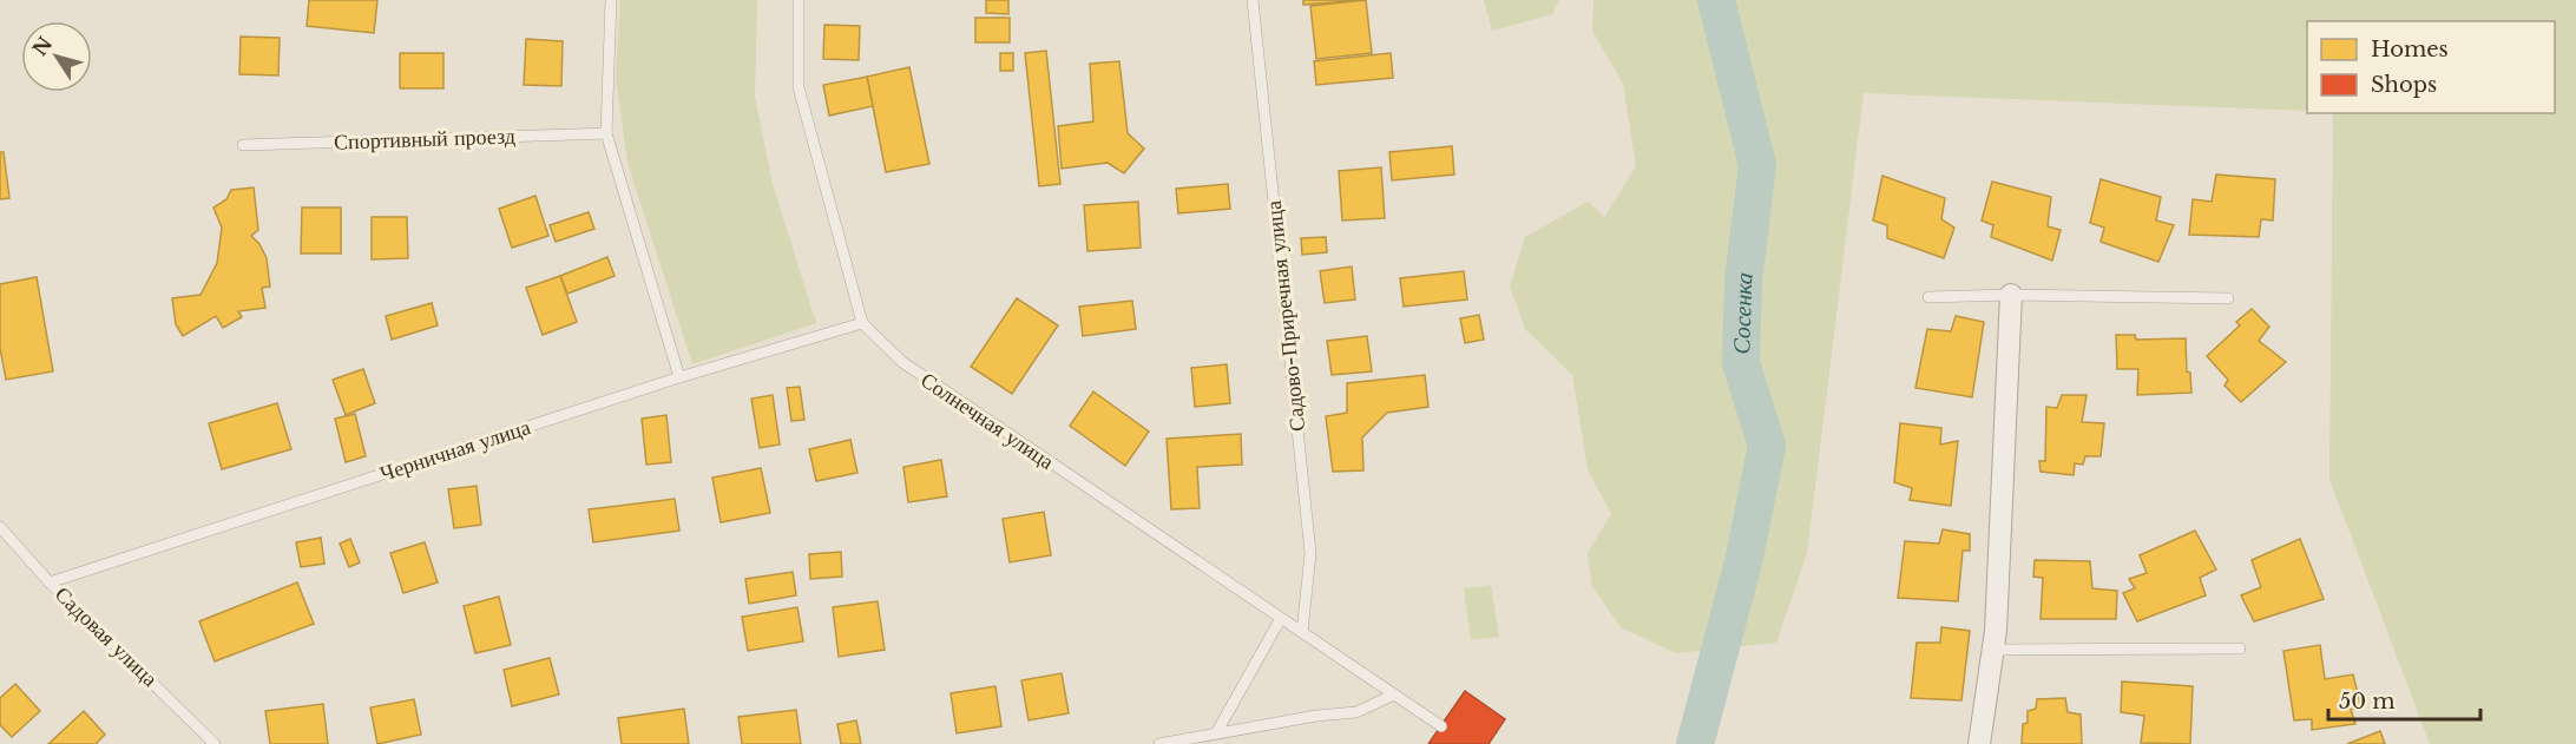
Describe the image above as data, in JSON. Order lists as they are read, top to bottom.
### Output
{
  "streets": {
    "lane": [
      "Спортивный проезд",
      "Садово-Приречная улица",
      "Солнечная улица",
      "Черничная улица",
      "Садовая улица"
    ]
  },
  "crossings": [
    ["Садово-Приречная улица", "Солнечная улица"],
    ["Солнечная улица", "Черничная улица"],
    ["Черничная улица", "Садовая улица"]
  ],
  "water": ["Сосенка"],
  "legend": ["Homes", "Shops"],
  "scale_bar": "50 m",
  "north": "top left"
}
